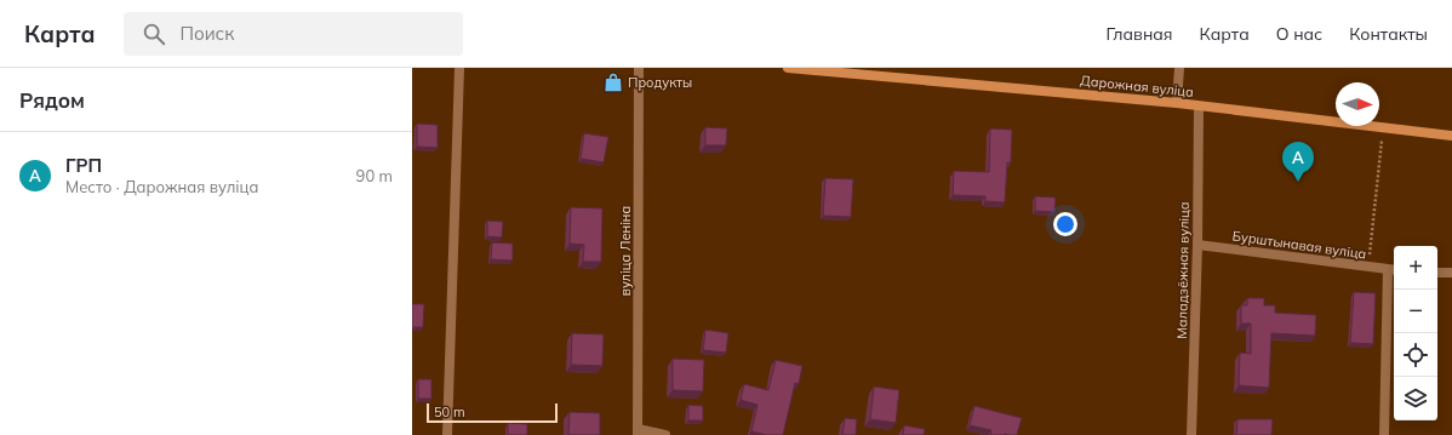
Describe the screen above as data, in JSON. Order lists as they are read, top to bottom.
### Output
{
  "streets": {
    "main road": ["Дарожная вуліца"],
    "street": ["Бурштынавая вуліца", "вуліца Леніна", "Маладзёжная вуліца"]
  },
  "crossings": [
    ["Дарожная вуліца", "Маладзёжная вуліца"],
    ["Бурштынавая вуліца", "Маладзёжная вуліца"]
  ],
  "places": {
    "shop": ["Продукты"]
  },
  "scale_bar": "50 m",
  "north": "right",
  "page": {
    "header": "Карта",
    "search": "Поиск",
    "nav": [
      "Главная",
      "Карта",
      "О нас",
      "Контакты"
    ],
    "heading": "Рядом",
    "list": [
      {
        "mark": "A",
        "name": "ГРП",
        "note": "Место · Дарожная вуліца",
        "value": "90 m"
      }
    ],
    "pins": "A",
    "map_buttons": ["+", "−"],
    "scale": "50 m"
  }
}
